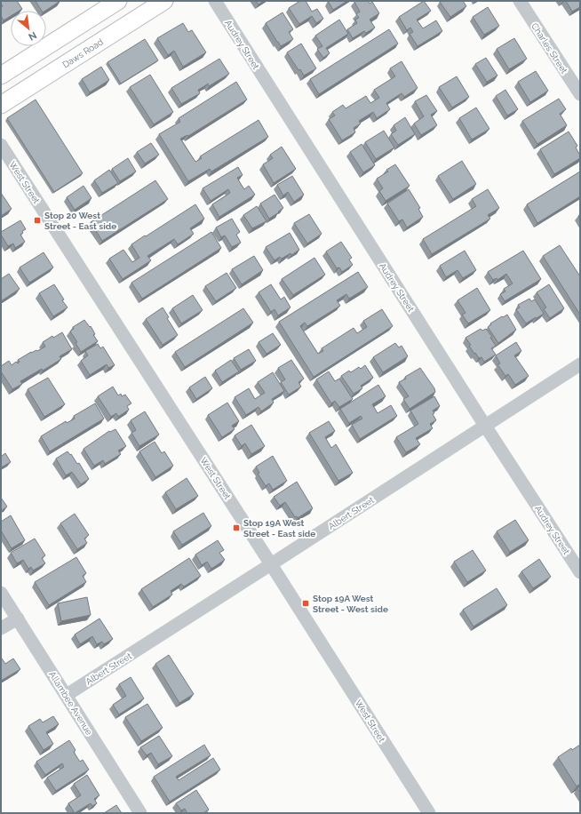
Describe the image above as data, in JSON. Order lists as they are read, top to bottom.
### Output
{
  "streets": {
    "main road": ["Daws Road"],
    "street": [
      "Audrey Street",
      "Charles Street",
      "West Street",
      "Albert Street",
      "Allambee Avenue"
    ]
  },
  "crossings": [
    ["Audrey Street", "Albert Street"],
    ["West Street", "Albert Street"],
    ["Albert Street", "Allambee Avenue"]
  ],
  "places": {
    "transit": ["Stop 20 West Street - East side", "Stop 19A West Street - East side", "Stop 19A West Street - West side"]
  },
  "north": "bottom right"
}
